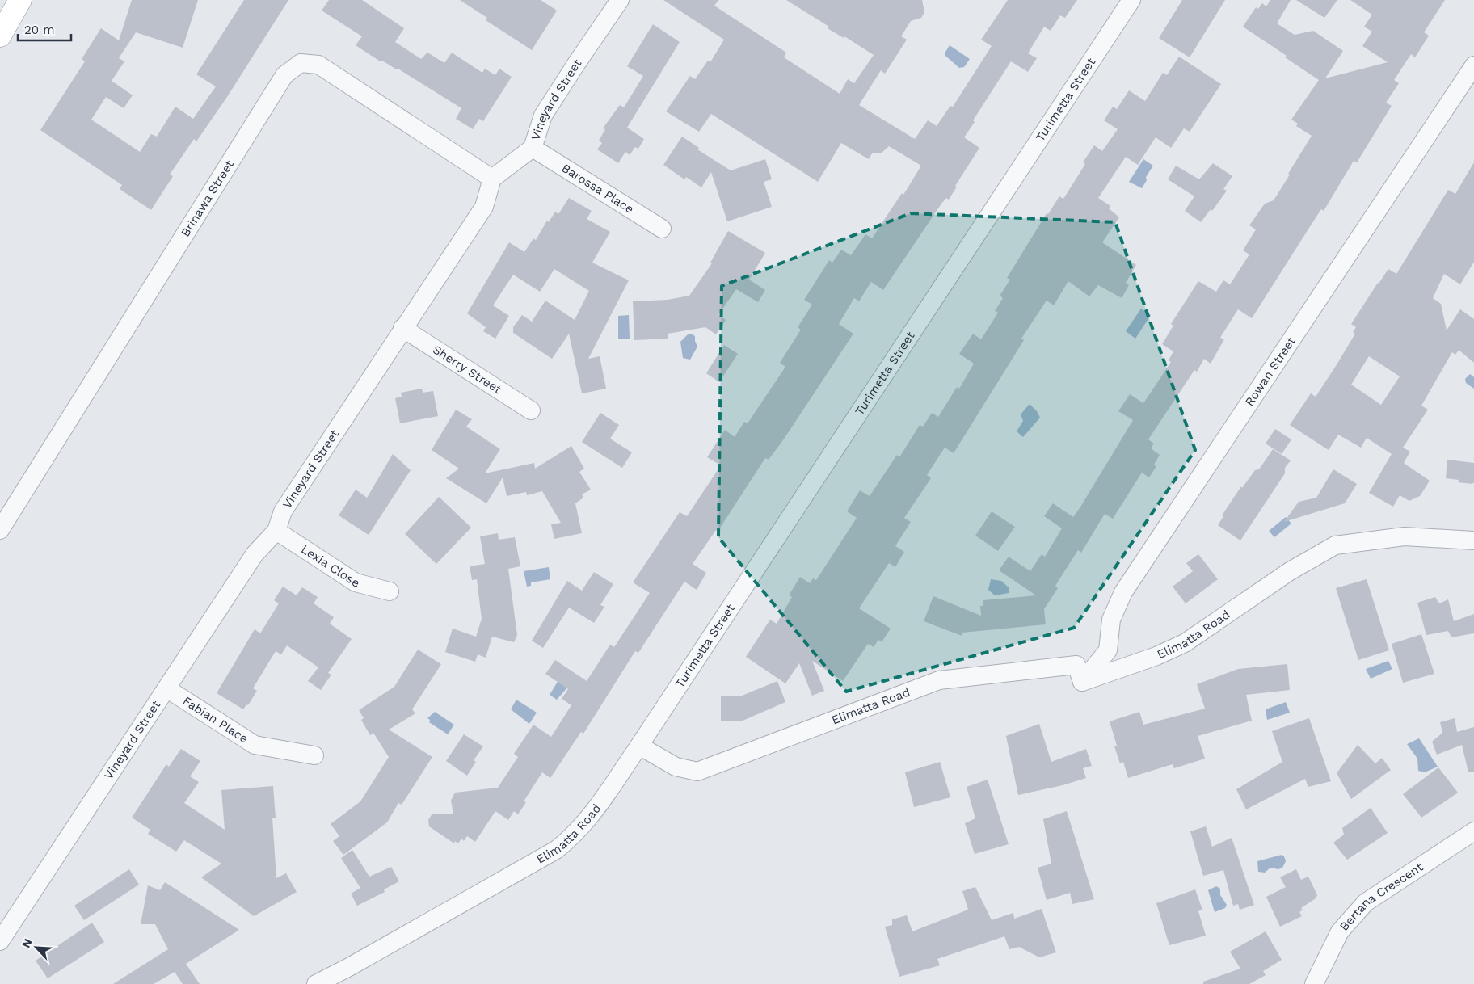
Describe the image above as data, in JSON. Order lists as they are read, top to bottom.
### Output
{
  "streets": {
    "street": [
      "Vineyard Street",
      "Turimetta Street",
      "Barossa Place",
      "Brinawa Street",
      "Sherry Street",
      "Rowan Street",
      "Lexia Close",
      "Elimatta Road",
      "Fabian Place",
      "Bertana Crescent"
    ]
  },
  "crossings": [
    ["Vineyard Street", "Barossa Place"],
    ["Vineyard Street", "Brinawa Street"],
    ["Vineyard Street", "Sherry Street"],
    ["Vineyard Street", "Lexia Close"],
    ["Vineyard Street", "Fabian Place"],
    ["Turimetta Street", "Elimatta Road"],
    ["Rowan Street", "Elimatta Road"]
  ],
  "scale_bar": "20 m",
  "north": "top left"
}
